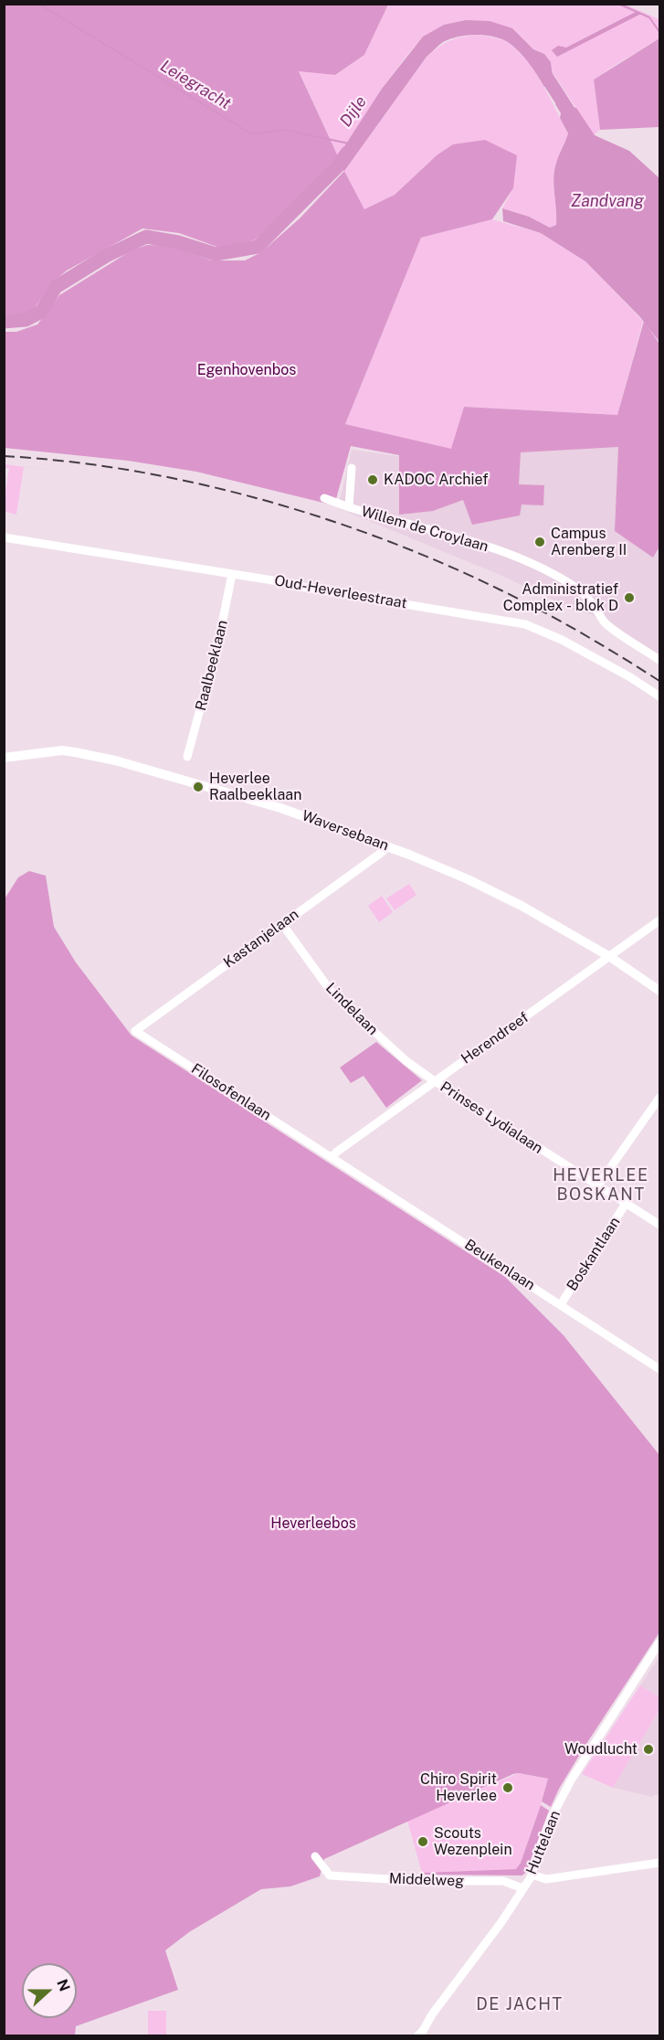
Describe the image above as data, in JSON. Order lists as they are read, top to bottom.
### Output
{
  "streets": {
    "street": [
      "Willem de Croylaan",
      "Oud-Heverleestraat",
      "Raalbeeklaan",
      "Waversebaan",
      "Kastanjelaan",
      "Lindelaan",
      "Herendreef",
      "Filosofenlaan",
      "Prinses Lydialaan",
      "Boskantlaan",
      "Beukenlaan",
      "Huttelaan",
      "Middelweg"
    ]
  },
  "crossings": [
    ["Oud-Heverleestraat", "Raalbeeklaan"],
    ["Waversebaan", "Kastanjelaan"],
    ["Waversebaan", "Herendreef"],
    ["Kastanjelaan", "Lindelaan"],
    ["Kastanjelaan", "Filosofenlaan"],
    ["Lindelaan", "Herendreef"],
    ["Lindelaan", "Prinses Lydialaan"],
    ["Herendreef", "Filosofenlaan"],
    ["Herendreef", "Prinses Lydialaan"],
    ["Herendreef", "Beukenlaan"],
    ["Filosofenlaan", "Beukenlaan"],
    ["Prinses Lydialaan", "Boskantlaan"],
    ["Boskantlaan", "Beukenlaan"],
    ["Huttelaan", "Middelweg"]
  ],
  "districts": ["HEVERLEE BOSKANT", "DE JACHT"],
  "water": ["Leiegracht", "Dijle", "Zandvang"],
  "parks": ["Egenhovenbos", "Heverleebos"],
  "places": [
    "KADOC Archief",
    "Campus Arenberg II",
    "Administratief Complex - blok D",
    "Heverlee Raalbeeklaan",
    "Woudlucht",
    "Chiro Spirit Heverlee",
    "Scouts Wezenplein"
  ],
  "north": "right"
}
